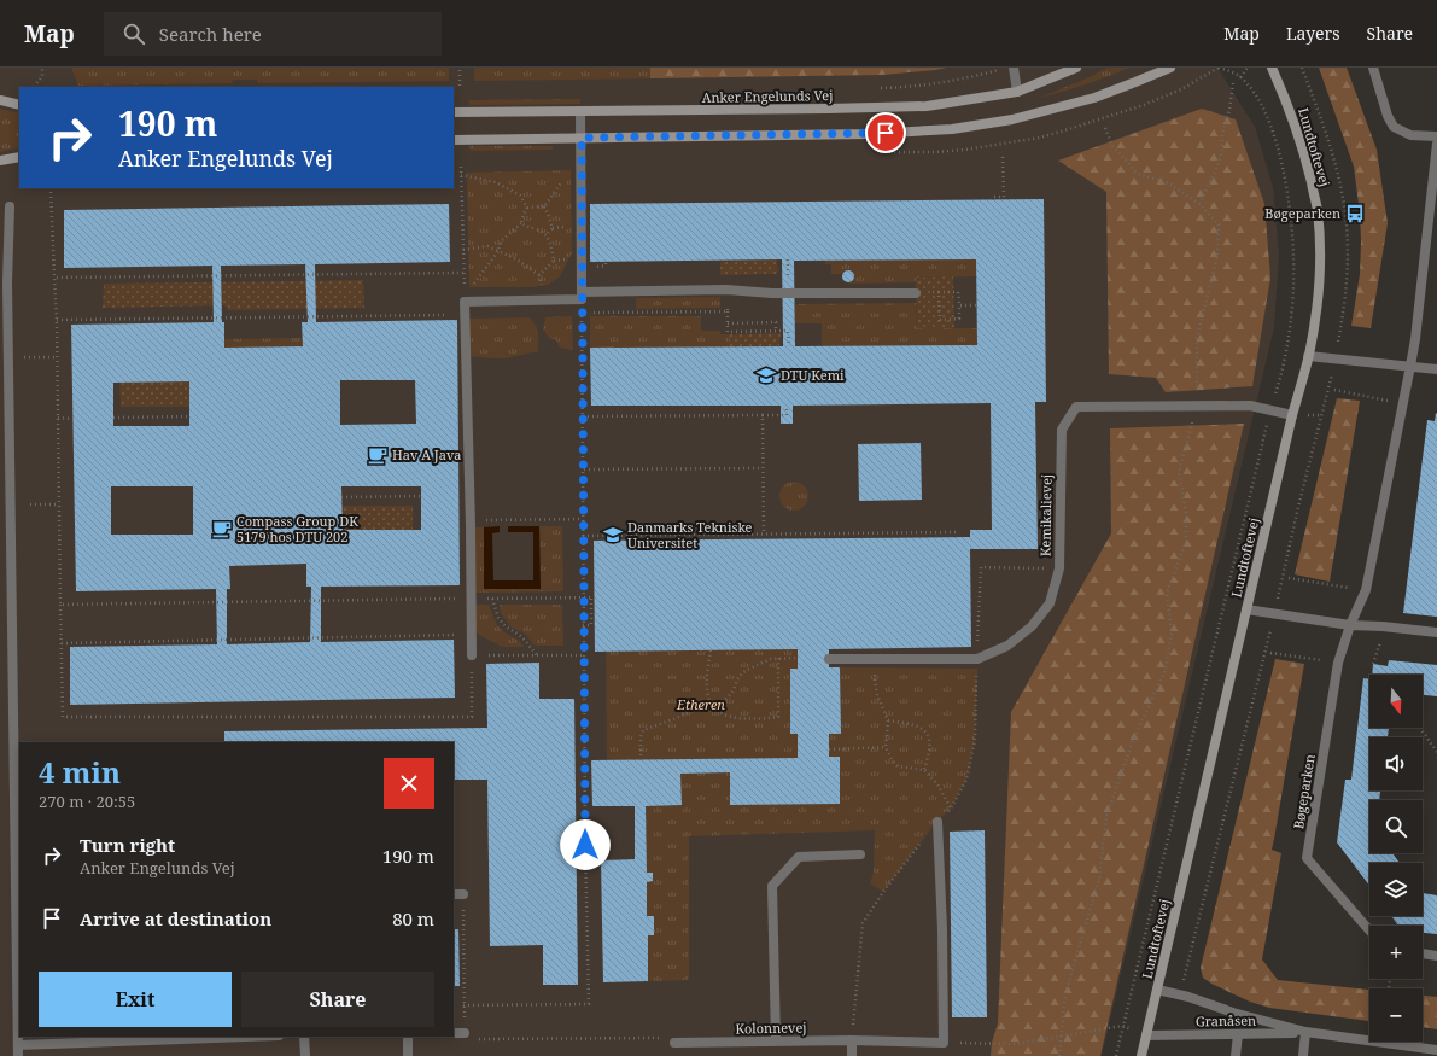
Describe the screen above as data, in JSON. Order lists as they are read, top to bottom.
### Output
{
  "streets": {
    "street": [
      "Anker Engelunds Vej",
      "Lundtoftevej",
      "Kemikalievej",
      "Bøgeparken",
      "Granåsen",
      "Kolonnevej"
    ]
  },
  "crossings": [
    ["Lundtoftevej", "Kemikalievej"],
    ["Lundtoftevej", "Granåsen"]
  ],
  "parks": ["Etheren"],
  "places": {
    "bus stop": ["Bøgeparken"],
    "school or university": ["DTU Kemi", "Danmarks Tekniske Universitet"],
    "cafe": ["Hav A Java", "Compass Group DK 5179 hos DTU 202"]
  },
  "north": "bottom",
  "page": {
    "header": "Map",
    "search": "Search here",
    "nav": ["Map", "Layers", "Share"],
    "turn": ["190 m", "Anker Engelunds Vej"],
    "map_buttons": ["+", "−"],
    "heading": ["4 min", "270 m · 20:55"],
    "list": [
      {
        "name": "Turn right",
        "note": "Anker Engelunds Vej",
        "value": "190 m"
      },
      {
        "name": "Arrive at destination",
        "value": "80 m"
      }
    ],
    "buttons": ["Exit", "Share"]
  }
}
